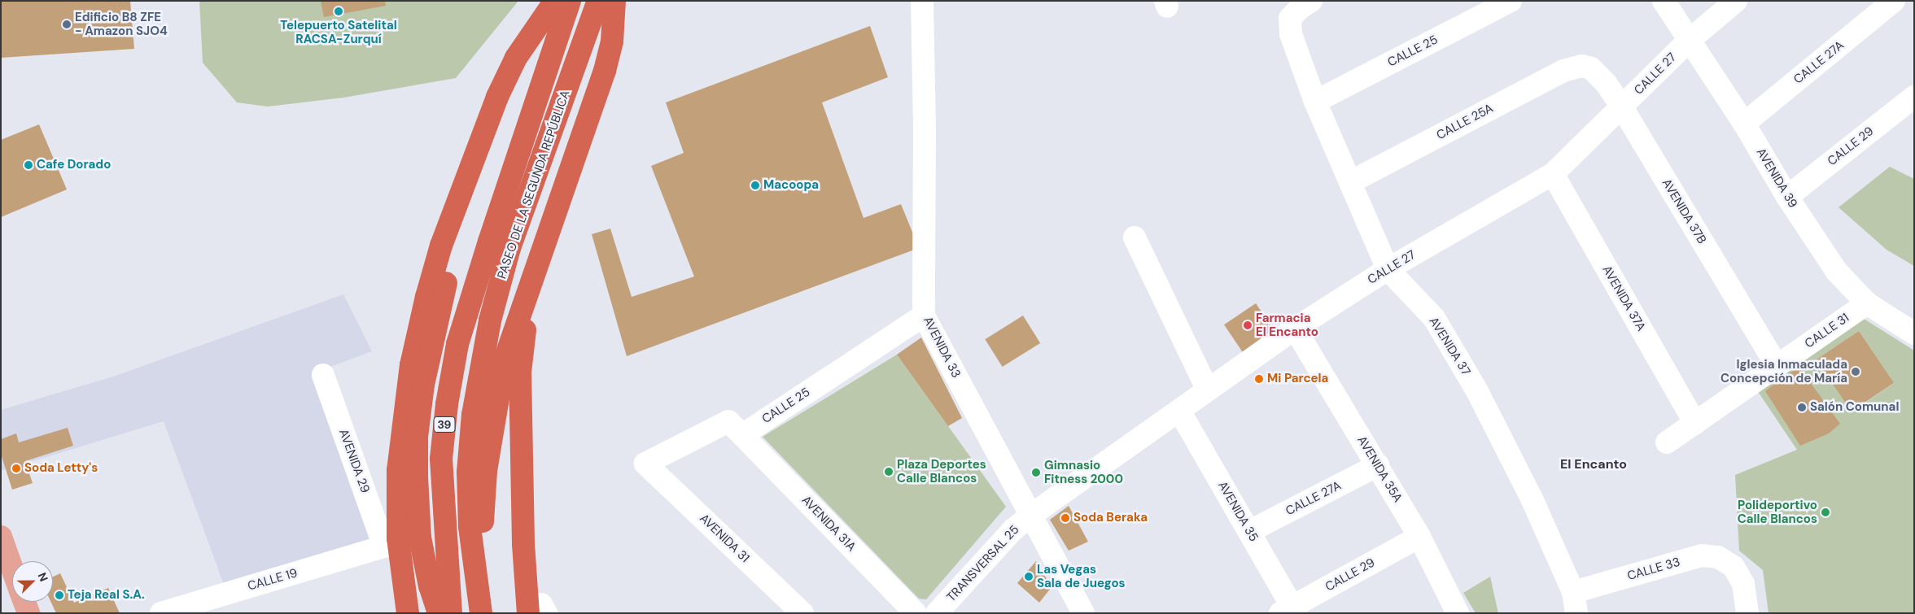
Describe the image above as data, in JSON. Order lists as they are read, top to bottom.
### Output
{
  "streets": {
    "highway": ["PASEO DE LA SEGUNDA REPÚBLICA", "39"],
    "street": [
      "CALLE 25",
      "CALLE 27A",
      "CALLE 27",
      "CALLE 25A",
      "CALLE 29",
      "AVENIDA 39",
      "AVENIDA 37B",
      "AVENIDA 37A",
      "CALLE 31",
      "AVENIDA 37",
      "AVENIDA 33",
      "AVENIDA 29",
      "AVENIDA 35A",
      "AVENIDA 35",
      "AVENIDA 31A",
      "AVENIDA 31",
      "TRANSVERSAL 25",
      "CALLE 33",
      "CALLE 19"
    ]
  },
  "crossings": [
    ["CALLE 25", "AVENIDA 37"],
    ["CALLE 25", "AVENIDA 33"],
    ["CALLE 25", "AVENIDA 31A"],
    ["CALLE 25", "AVENIDA 31"],
    ["CALLE 27A", "AVENIDA 39"],
    ["CALLE 27A", "AVENIDA 35A"],
    ["CALLE 27A", "AVENIDA 35"],
    ["CALLE 27", "AVENIDA 39"],
    ["CALLE 27", "AVENIDA 37B"],
    ["CALLE 27", "AVENIDA 37A"],
    ["CALLE 27", "AVENIDA 37"],
    ["CALLE 27", "AVENIDA 33"],
    ["CALLE 27", "AVENIDA 35A"],
    ["CALLE 27", "AVENIDA 35"],
    ["CALLE 27", "TRANSVERSAL 25"],
    ["CALLE 25A", "AVENIDA 37B"],
    ["CALLE 25A", "AVENIDA 37"],
    ["CALLE 29", "AVENIDA 39"],
    ["CALLE 29", "AVENIDA 35A"],
    ["CALLE 29", "AVENIDA 35"],
    ["AVENIDA 39", "CALLE 31"],
    ["AVENIDA 37B", "CALLE 31"],
    ["AVENIDA 37A", "CALLE 31"],
    ["AVENIDA 37", "CALLE 33"],
    ["AVENIDA 33", "TRANSVERSAL 25"],
    ["AVENIDA 29", "CALLE 19"],
    ["AVENIDA 31A", "AVENIDA 31"]
  ],
  "districts": ["El Encanto"],
  "places": [
    "Telepuerto Satelital RACSA-Zurquí",
    "Edificio B8 ZFE - Amazon SJO4",
    "Cafe Dorado",
    "Macoopa",
    "Farmacia El Encanto",
    "Iglesia Inmaculada Concepción de María",
    "Mi Parcela",
    "Salón Comunal",
    "Soda Letty's",
    "Plaza Deportes Calle Blancos",
    "Gimnasio Fitness 2000",
    "Polideportivo Calle Blancos",
    "Soda Beraka",
    "Las Vegas Sala de Juegos",
    "Teja Real S.A."
  ],
  "north": "top right"
}
